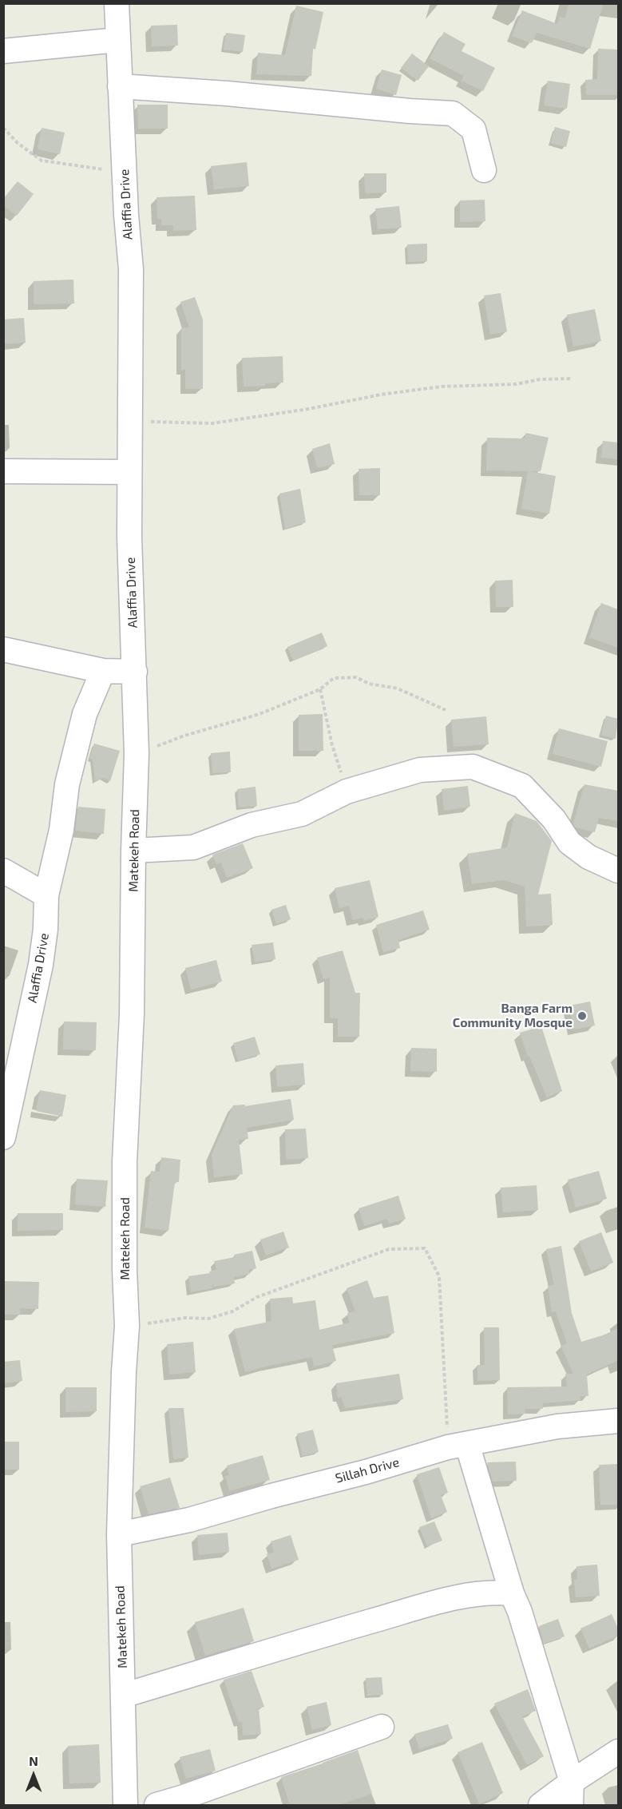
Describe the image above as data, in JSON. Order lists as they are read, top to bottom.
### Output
{
  "streets": {
    "street": ["Alaffia Drive", "Matekeh Road", "Sillah Drive"]
  },
  "crossings": [
    ["Alaffia Drive", "Matekeh Road"],
    ["Matekeh Road", "Sillah Drive"]
  ],
  "places": ["Banga Farm Community Mosque"],
  "north": "top"
}
